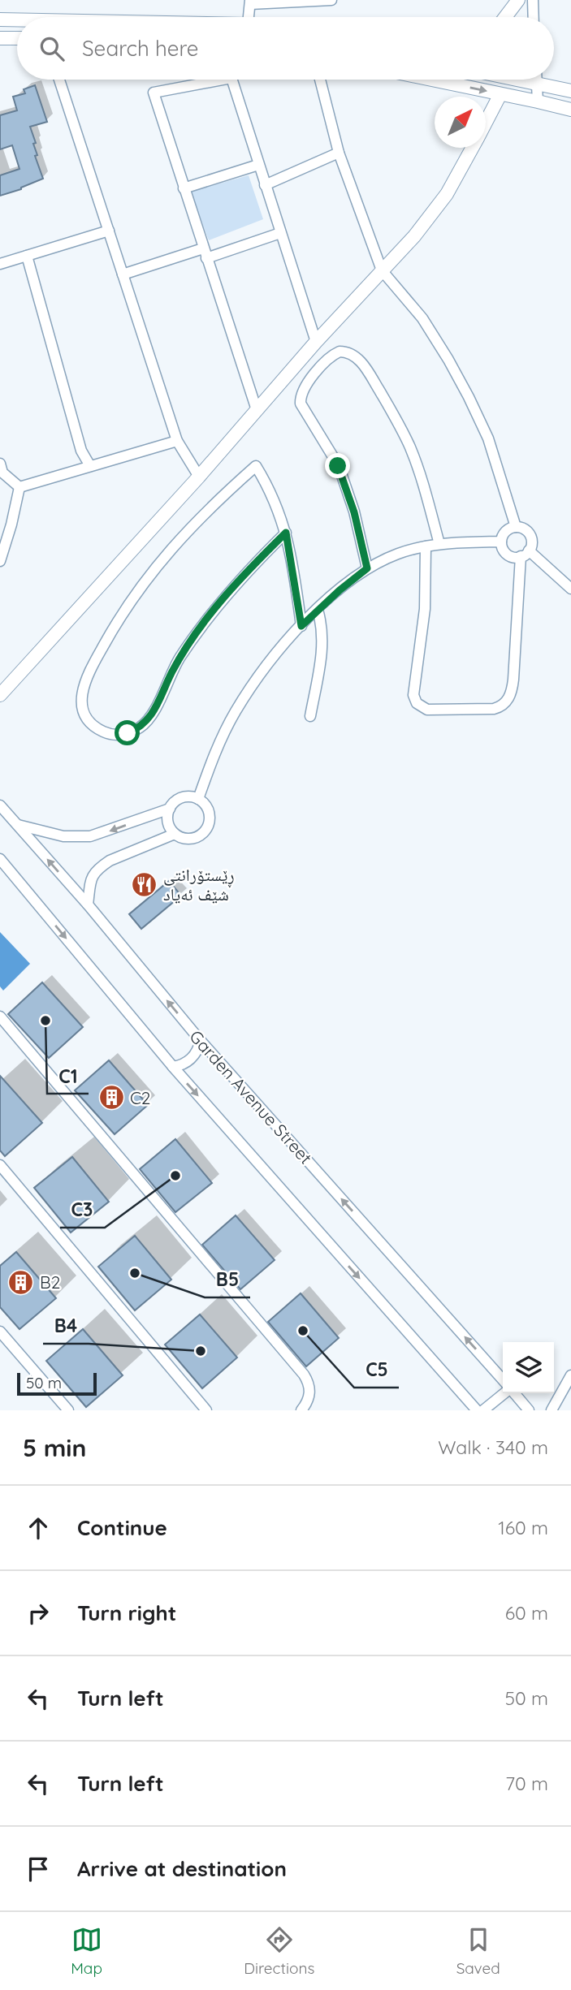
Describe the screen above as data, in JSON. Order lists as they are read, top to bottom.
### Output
{
  "streets": {
    "street": ["Garden Avenue Street"]
  },
  "places": {
    "restaurant": ["ڕێستۆرانتی شێف ئەیاد"],
    "other": [
      "C1",
      "C3",
      "B5",
      "C5",
      "B4"
    ],
    "building": ["C2", "B2"]
  },
  "scale_bar": "50 m",
  "north": "top right",
  "page": {
    "search": "Search here",
    "scale": "50 m",
    "heading": ["5 min", "Walk · 340 m"],
    "list": [
      ["Continue", "160 m"],
      ["Turn right", "60 m"],
      ["Turn left", "50 m"],
      ["Turn left", "70 m"],
      "Arrive at destination"
    ],
    "nav": ["Map", "Directions", "Saved"]
  }
}
